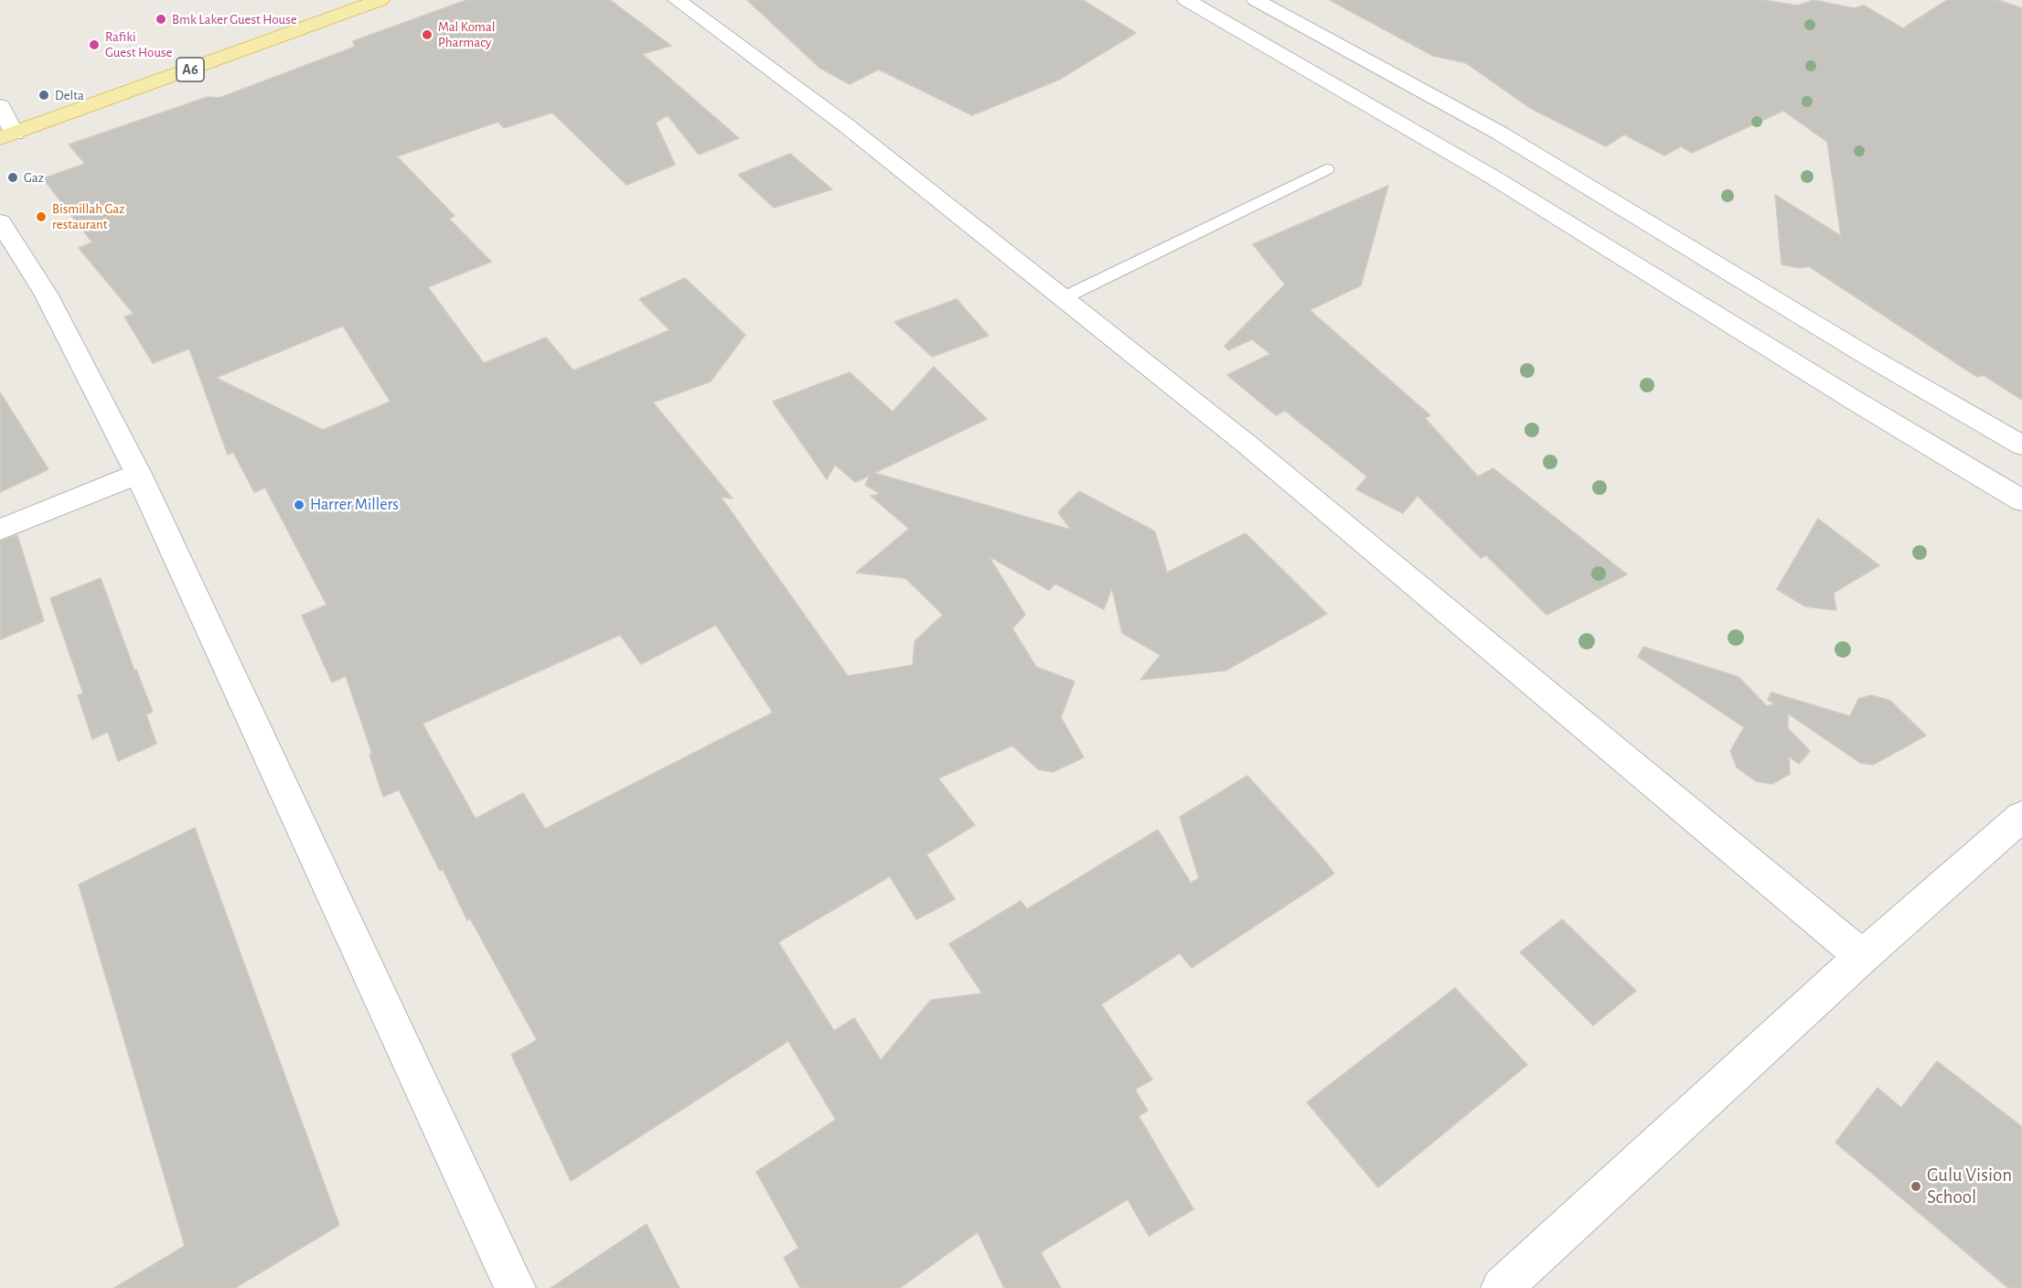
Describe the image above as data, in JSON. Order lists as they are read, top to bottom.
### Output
{
  "streets": {
    "main road": ["A6"]
  },
  "places": [
    "Bmk Laker Guest House",
    "Mal Komal Pharmacy",
    "Rafiki Guest House",
    "Delta",
    "Gaz",
    "Bismillah Gaz restaurant",
    "Harrer Millers",
    "Gulu Vision School"
  ]
}
